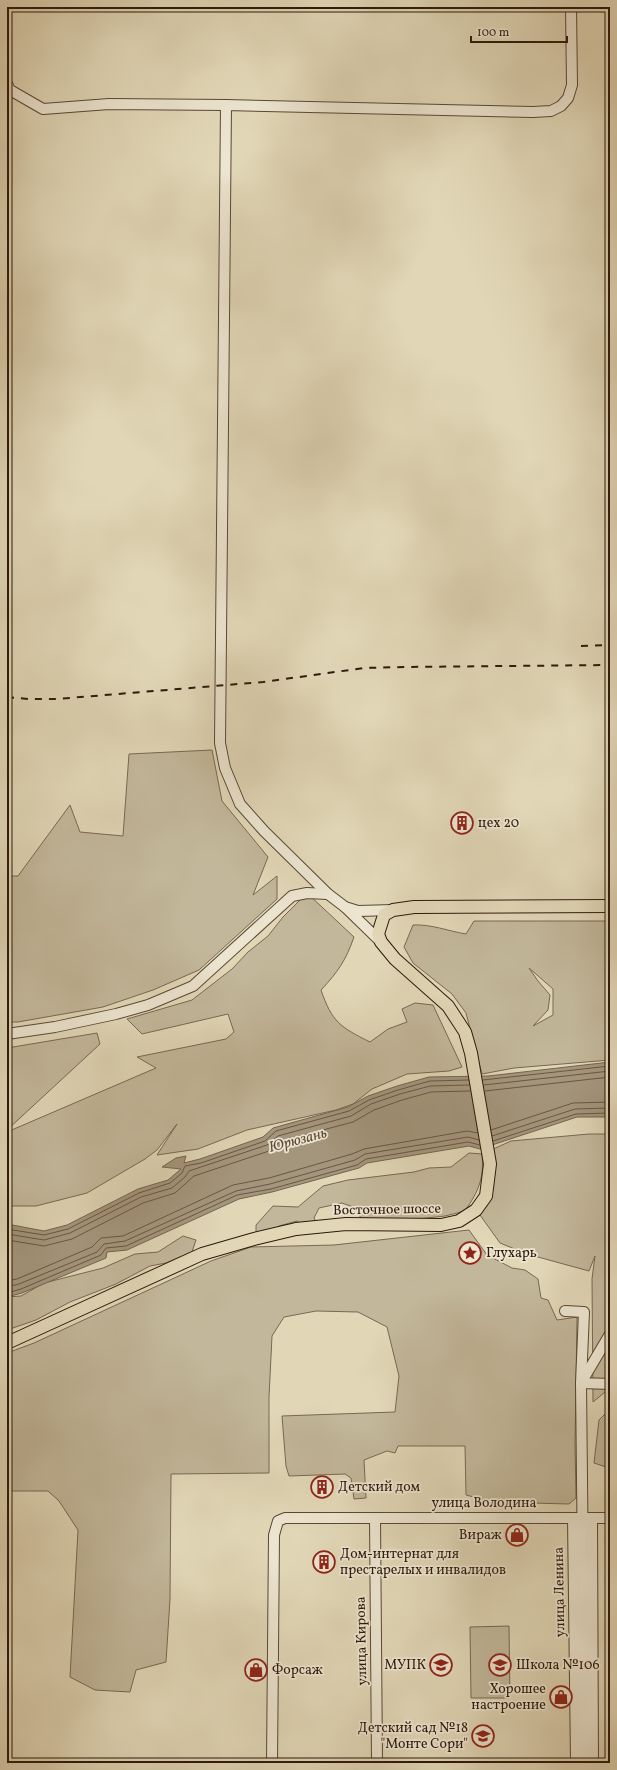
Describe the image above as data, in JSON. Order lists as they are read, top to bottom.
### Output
{
  "streets": {
    "main road": ["Восточное шоссе"],
    "street": ["улица Володина", "улица Ленина", "улица Кирова"]
  },
  "crossings": [
    ["улица Володина", "улица Ленина"],
    ["улица Володина", "улица Кирова"]
  ],
  "water": ["Юрюзань"],
  "places": {
    "building": ["цех 20", "Детский дом", "Дом-интернат для престарелых и инвалидов"],
    "place": ["Глухарь"],
    "shop": ["Вираж", "Форсаж", "Хорошее настроение"],
    "school or university": ["МУПК", "Школа №106", "Детский сад №18 \"Монте Сори\""]
  },
  "scale_bar": "100 m"
}
